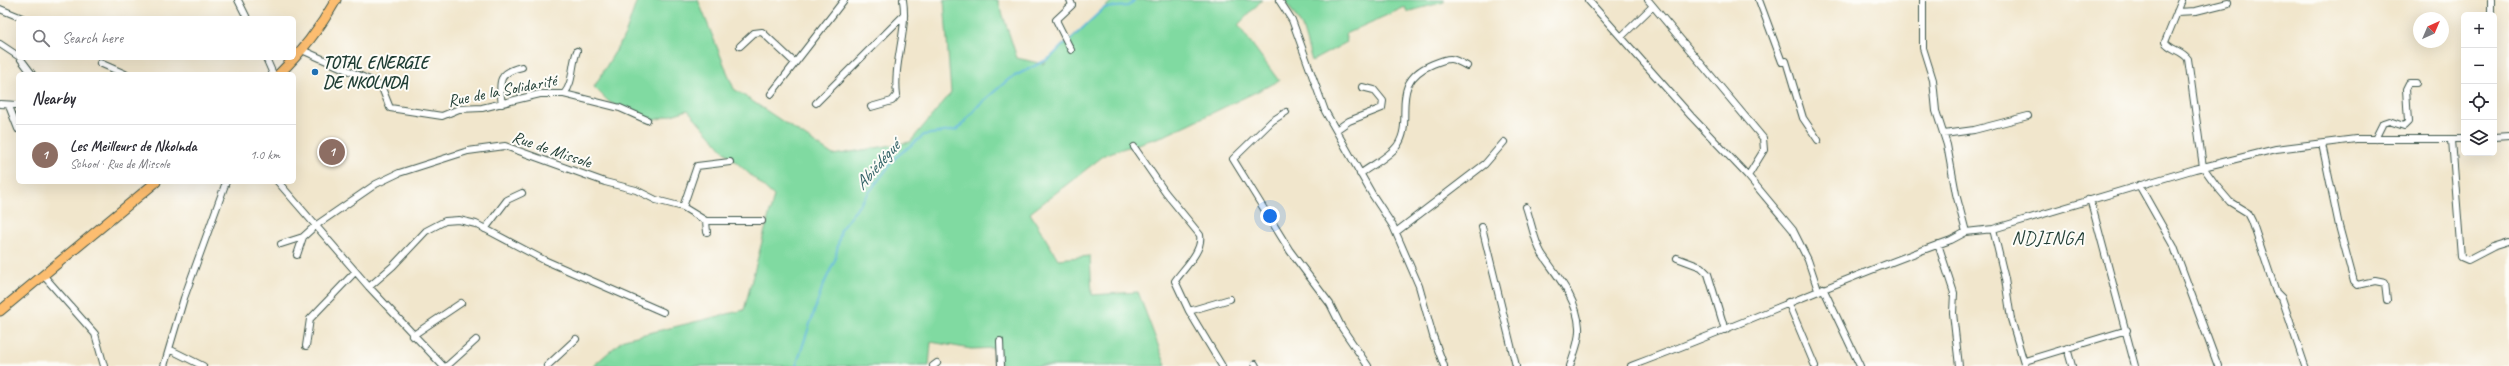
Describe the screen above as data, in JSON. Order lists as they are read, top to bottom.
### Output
{
  "streets": {
    "street": ["Rue de la Solidarité", "Rue de Missole"]
  },
  "districts": ["NDJINGA"],
  "water": ["Abiédégué"],
  "places": ["TOTAL ENERGIE DE NKOLNDA"],
  "north": "top right",
  "page": {
    "map_buttons": ["+", "−"],
    "search": "Search here",
    "heading": "Nearby",
    "list": [
      {
        "mark": "1",
        "name": "Les Meilleurs de Nkolnda",
        "note": "School · Rue de Missole",
        "value": "1.0 km"
      }
    ],
    "pins": "1"
  }
}
